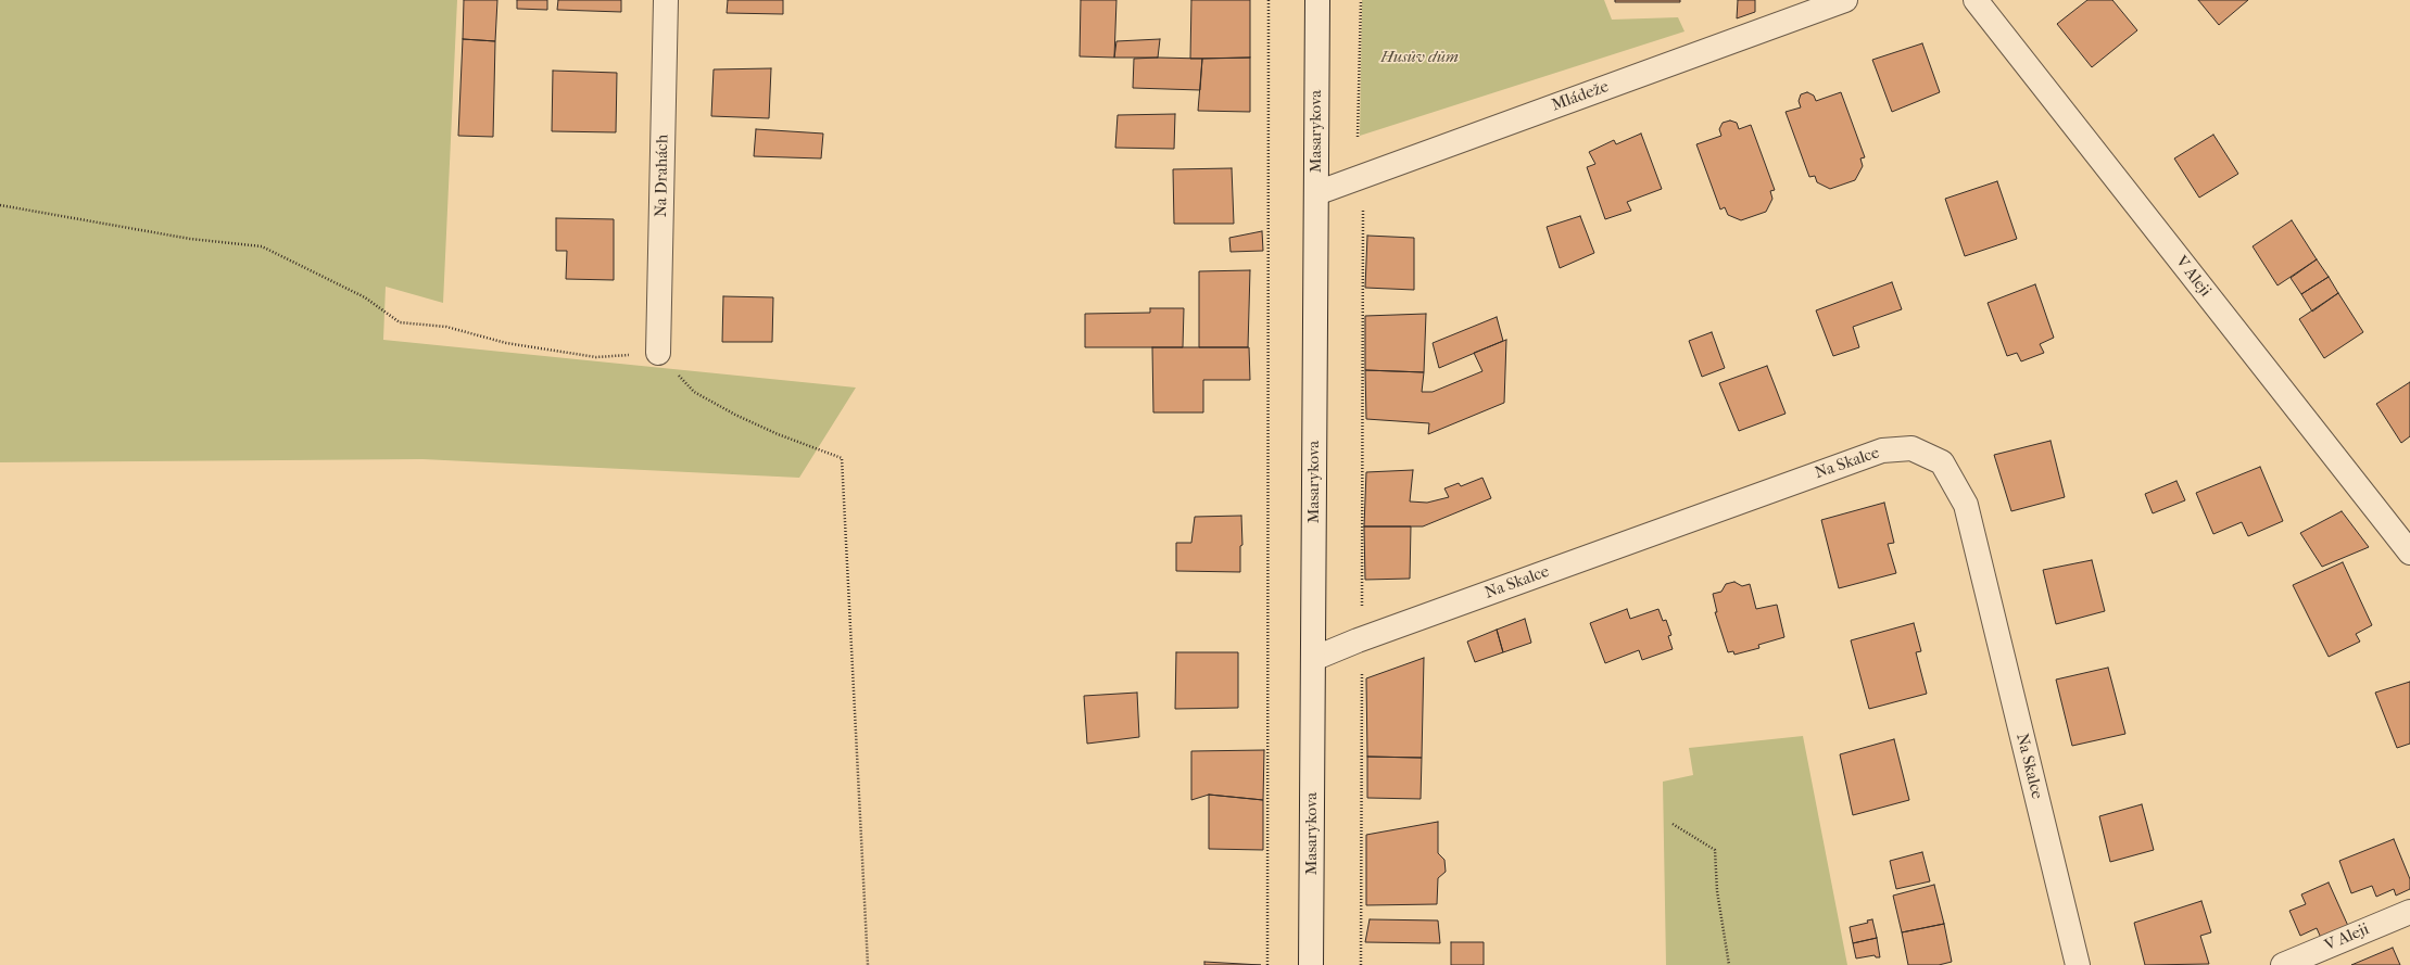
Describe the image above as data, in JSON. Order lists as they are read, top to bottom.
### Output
{
  "streets": {
    "street": [
      "Mládeže",
      "Masarykova",
      "Na Drahách",
      "V Aleji",
      "Na Skalce"
    ]
  },
  "crossings": [
    ["Mládeže", "Masarykova"],
    ["Masarykova", "Na Skalce"]
  ],
  "parks": ["Husův dům"]
}
